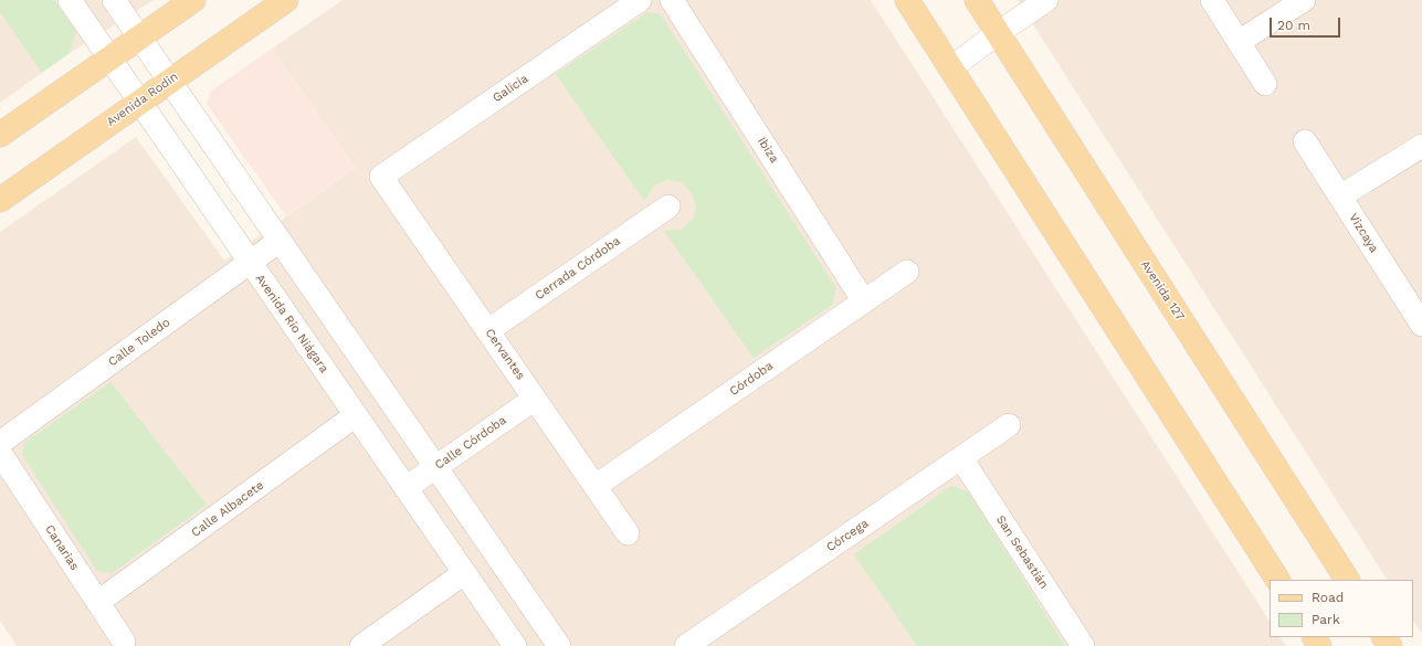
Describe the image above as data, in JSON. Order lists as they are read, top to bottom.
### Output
{
  "streets": {
    "main road": ["Avenida Rodin", "Avenida 127"],
    "street": [
      "Galicia",
      "Ibiza",
      "Vizcaya",
      "Cerrada Córdoba",
      "Avenida Río Niágara",
      "Calle Toledo",
      "Cervantes",
      "Córdoba",
      "Calle Córdoba",
      "Calle Albacete",
      "Córcega",
      "Canarias",
      "San Sebastián"
    ]
  },
  "crossings": [
    ["Galicia", "Cervantes"],
    ["Avenida Rodin", "Avenida Río Niágara"],
    ["Ibiza", "Córdoba"],
    ["Cerrada Córdoba", "Cervantes"],
    ["Avenida Río Niágara", "Calle Toledo"],
    ["Avenida Río Niágara", "Calle Córdoba"],
    ["Avenida Río Niágara", "Calle Albacete"],
    ["Cervantes", "Córdoba"],
    ["Cervantes", "Calle Córdoba"],
    ["Calle Albacete", "Canarias"],
    ["Córcega", "San Sebastián"]
  ],
  "legend": ["Road", "Park"],
  "scale_bar": "20 m"
}
